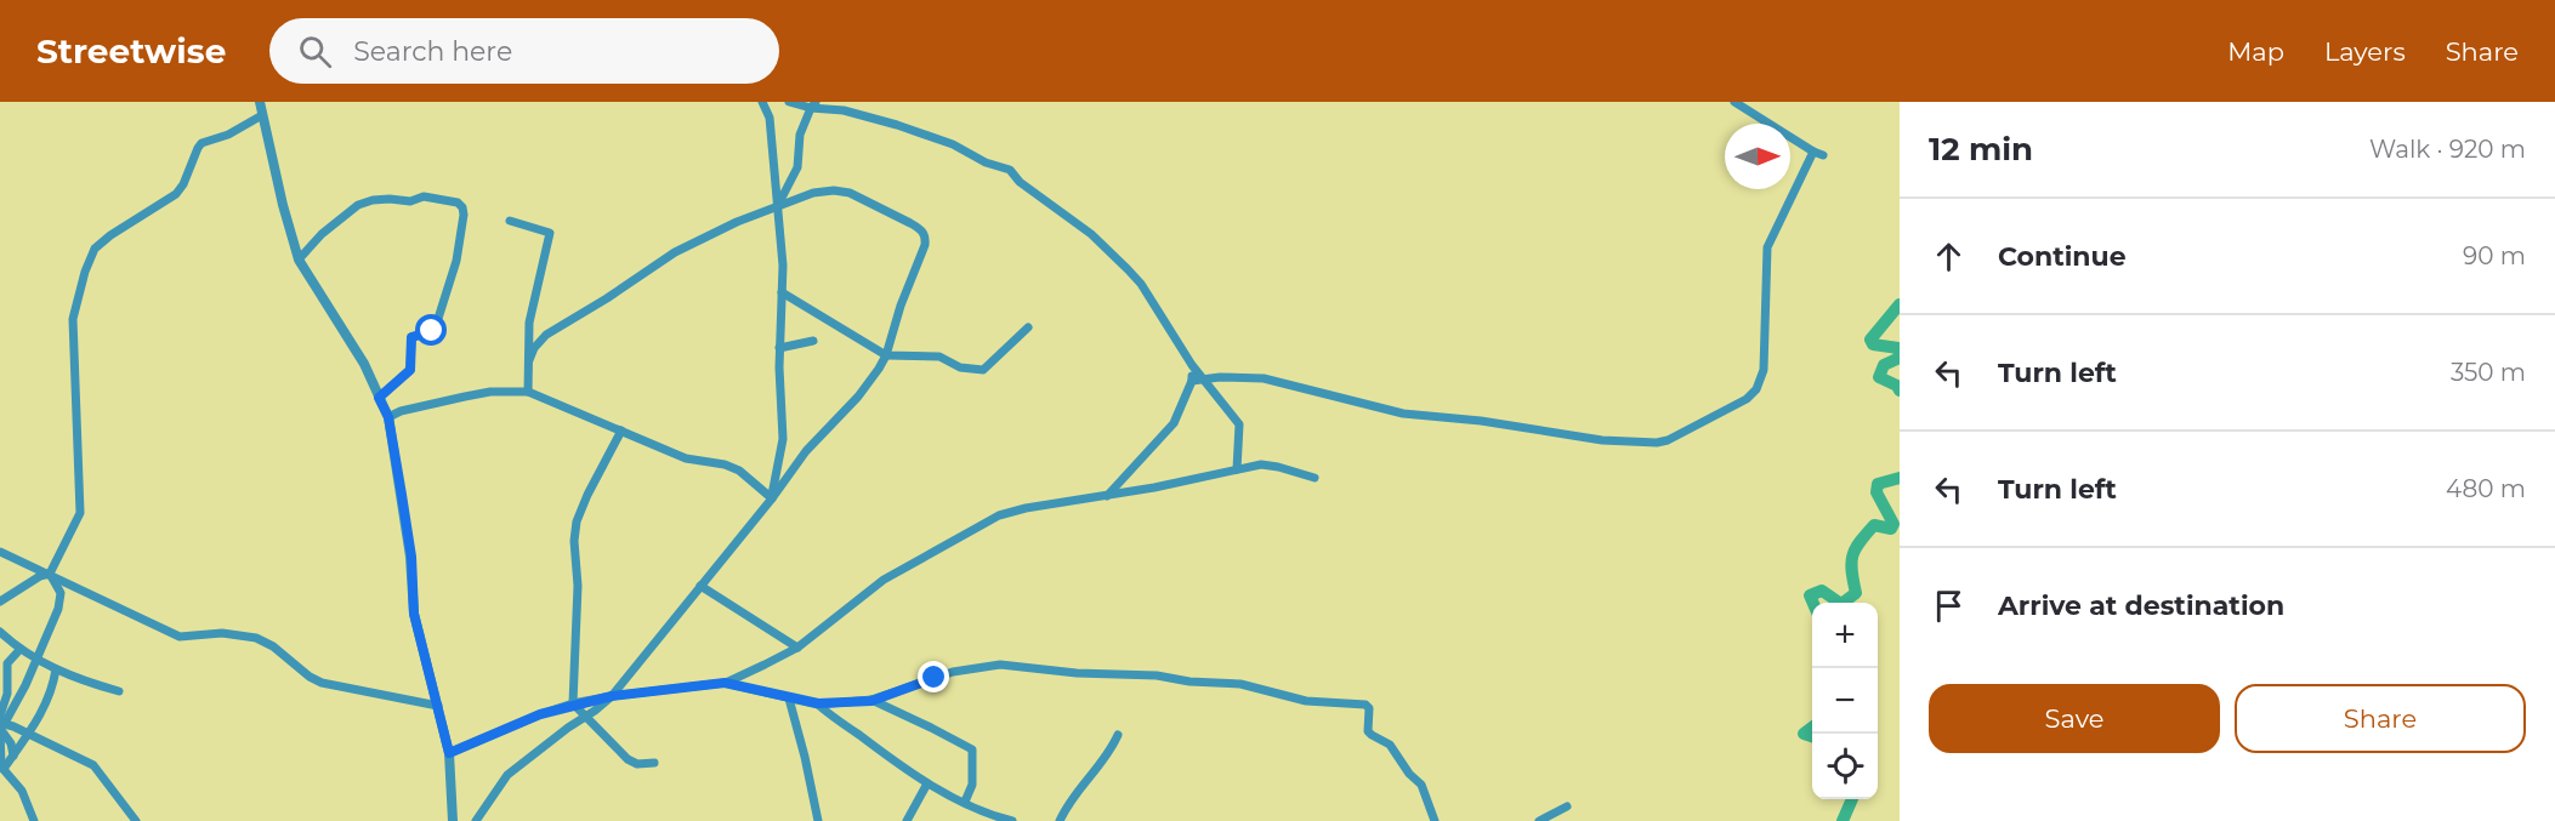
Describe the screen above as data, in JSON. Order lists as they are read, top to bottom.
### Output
{
  "north": "right",
  "page": {
    "header": "Streetwise",
    "search": "Search here",
    "nav": ["Map", "Layers", "Share"],
    "heading": ["12 min", "Walk · 920 m"],
    "list": [
      ["Continue", "90 m"],
      ["Turn left", "350 m"],
      ["Turn left", "480 m"],
      "Arrive at destination"
    ],
    "map_buttons": ["+", "−"],
    "buttons": ["Save", "Share"]
  }
}
